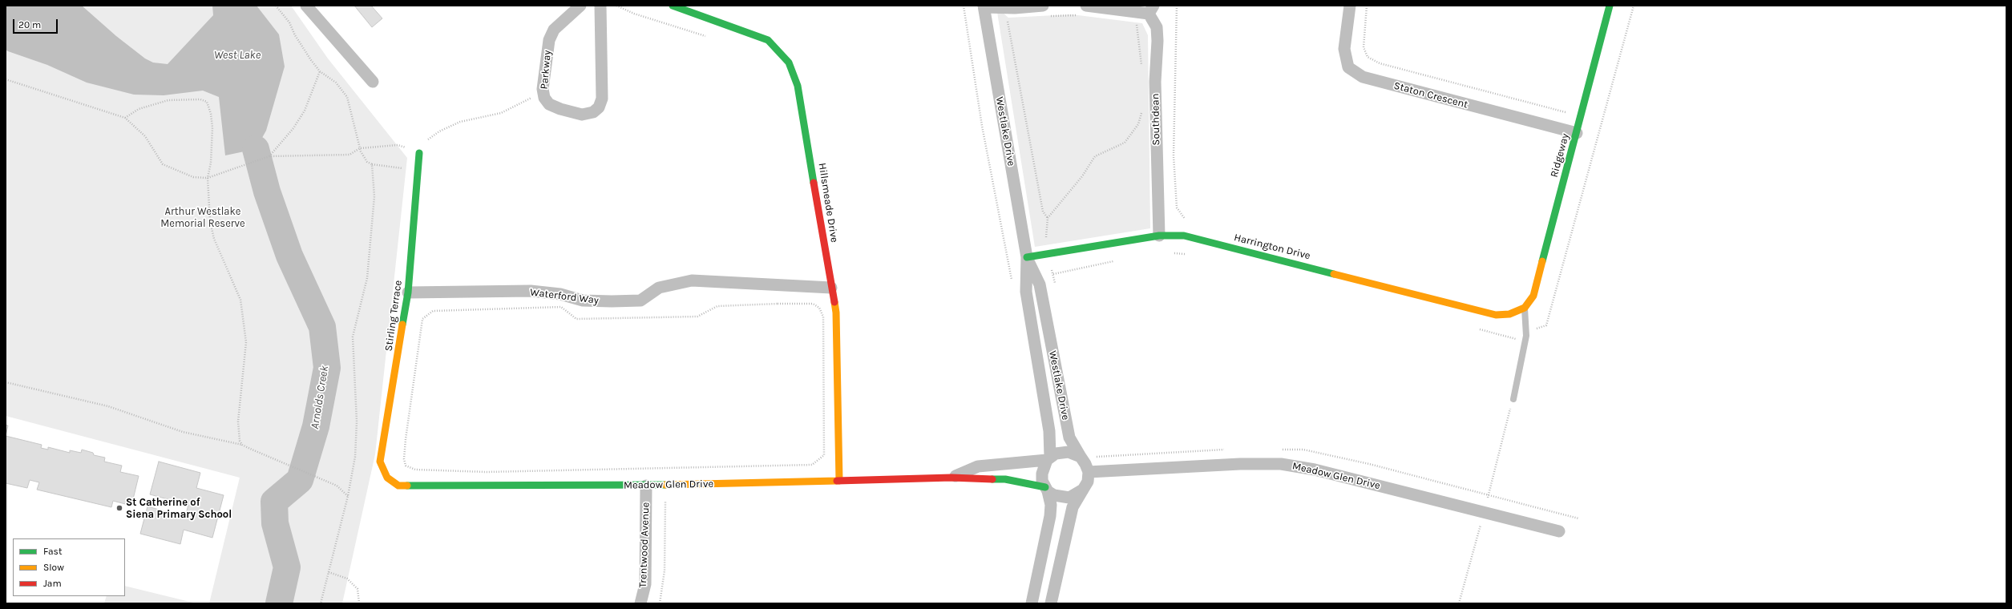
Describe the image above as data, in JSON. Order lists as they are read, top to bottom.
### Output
{
  "streets": {
    "street": [
      "Parkway",
      "Staton Crescent",
      "Southdean",
      "Westlake Drive",
      "Ridgeway",
      "Hillsmeade Drive",
      "Harrington Drive",
      "Waterford Way",
      "Stirling Terrace",
      "Meadow Glen Drive",
      "Trentwood Avenue"
    ]
  },
  "crossings": [
    ["Staton Crescent", "Ridgeway"],
    ["Southdean", "Harrington Drive"],
    ["Westlake Drive", "Harrington Drive"],
    ["Westlake Drive", "Meadow Glen Drive"],
    ["Ridgeway", "Harrington Drive"],
    ["Hillsmeade Drive", "Waterford Way"],
    ["Hillsmeade Drive", "Meadow Glen Drive"],
    ["Waterford Way", "Stirling Terrace"],
    ["Stirling Terrace", "Meadow Glen Drive"],
    ["Meadow Glen Drive", "Trentwood Avenue"]
  ],
  "water": ["West Lake", "Arnolds Creek"],
  "parks": ["Arthur Westlake Memorial Reserve"],
  "places": ["St Catherine of Siena Primary School"],
  "legend": ["Fast", "Slow", "Jam"],
  "scale_bar": "20 m"
}
